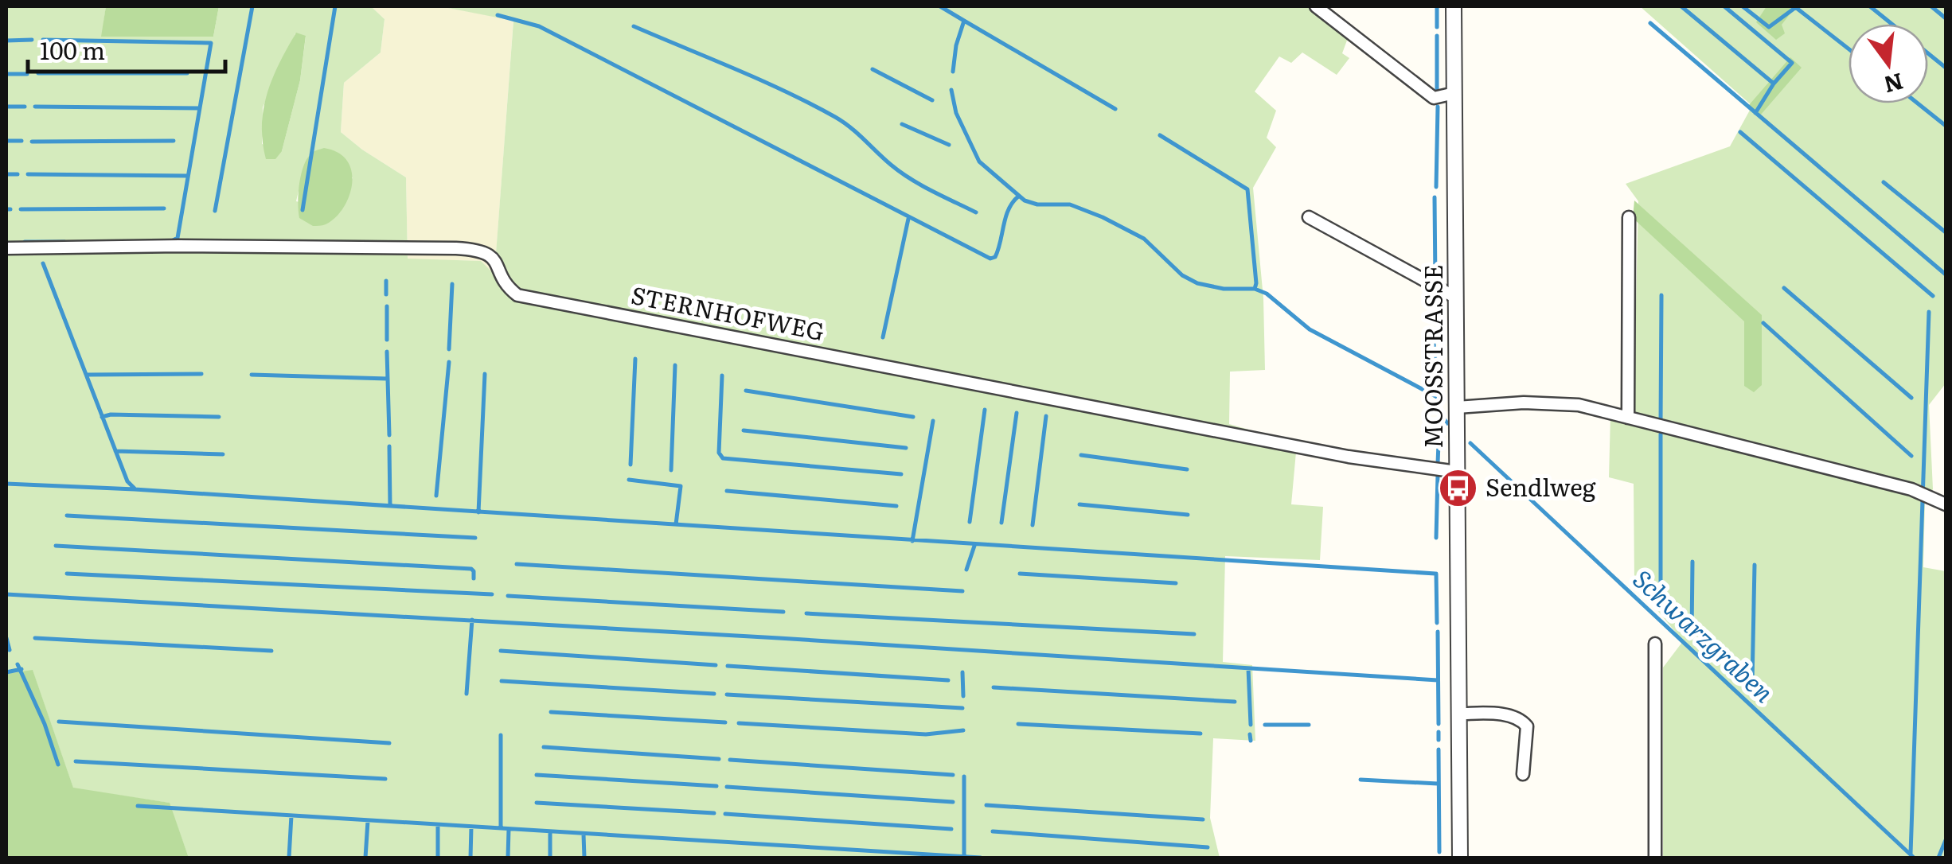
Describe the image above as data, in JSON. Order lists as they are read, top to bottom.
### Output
{
  "streets": {
    "street": ["STERNHOFWEG", "MOOSSTRASSE"]
  },
  "crossings": [
    ["STERNHOFWEG", "MOOSSTRASSE"]
  ],
  "water": ["Schwarzgraben"],
  "places": {
    "bus stop": ["Sendlweg"]
  },
  "scale_bar": "100 m",
  "north": "bottom"
}
